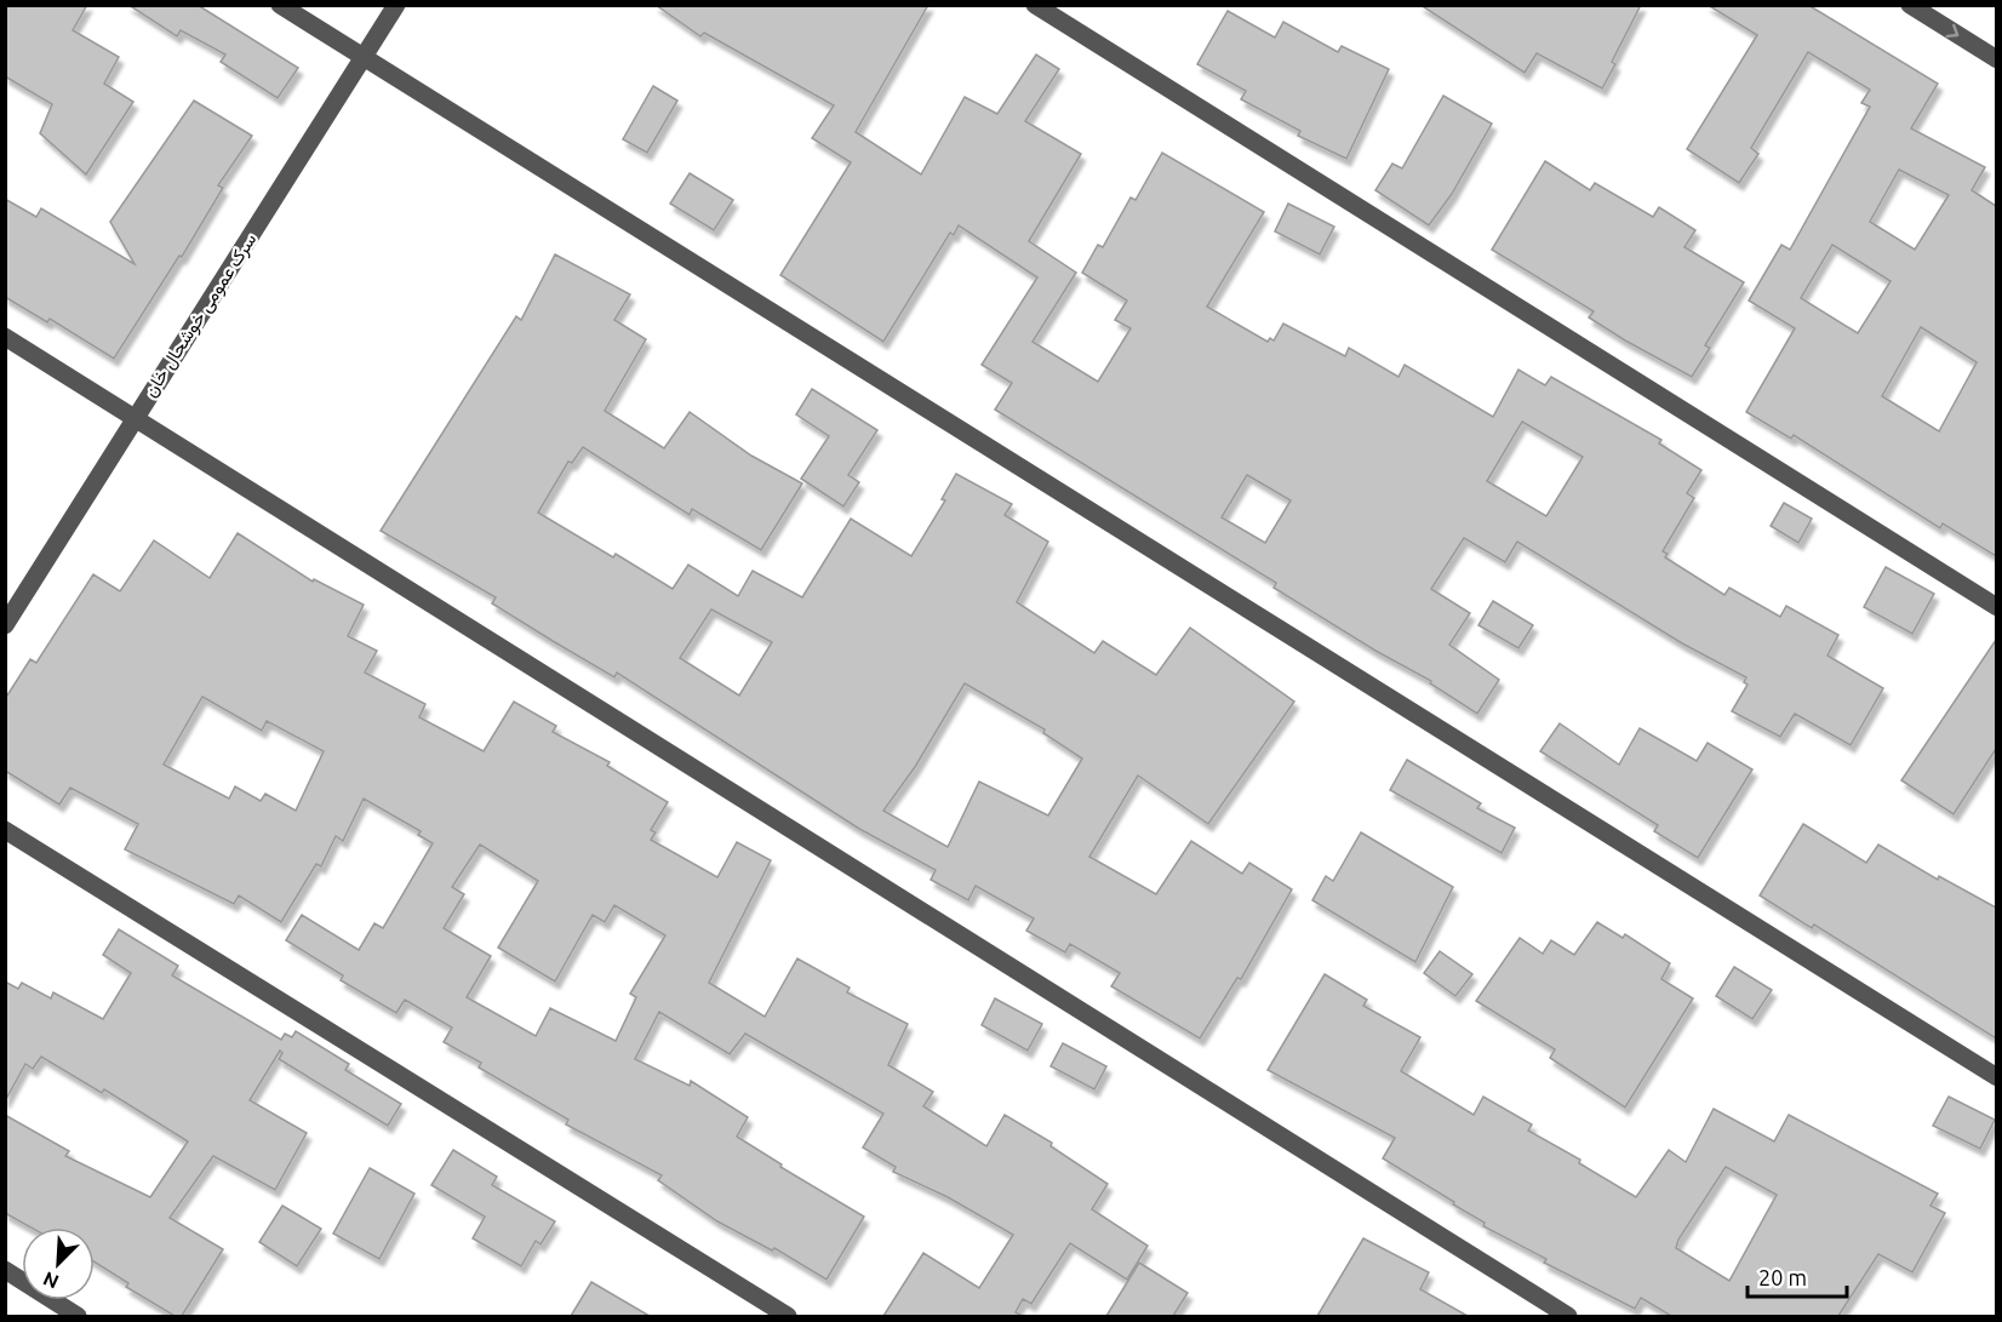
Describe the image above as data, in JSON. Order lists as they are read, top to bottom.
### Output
{
  "streets": {
    "street": ["سرک عمومی خوشحال خان"]
  },
  "scale_bar": "20 m",
  "north": "bottom left"
}
